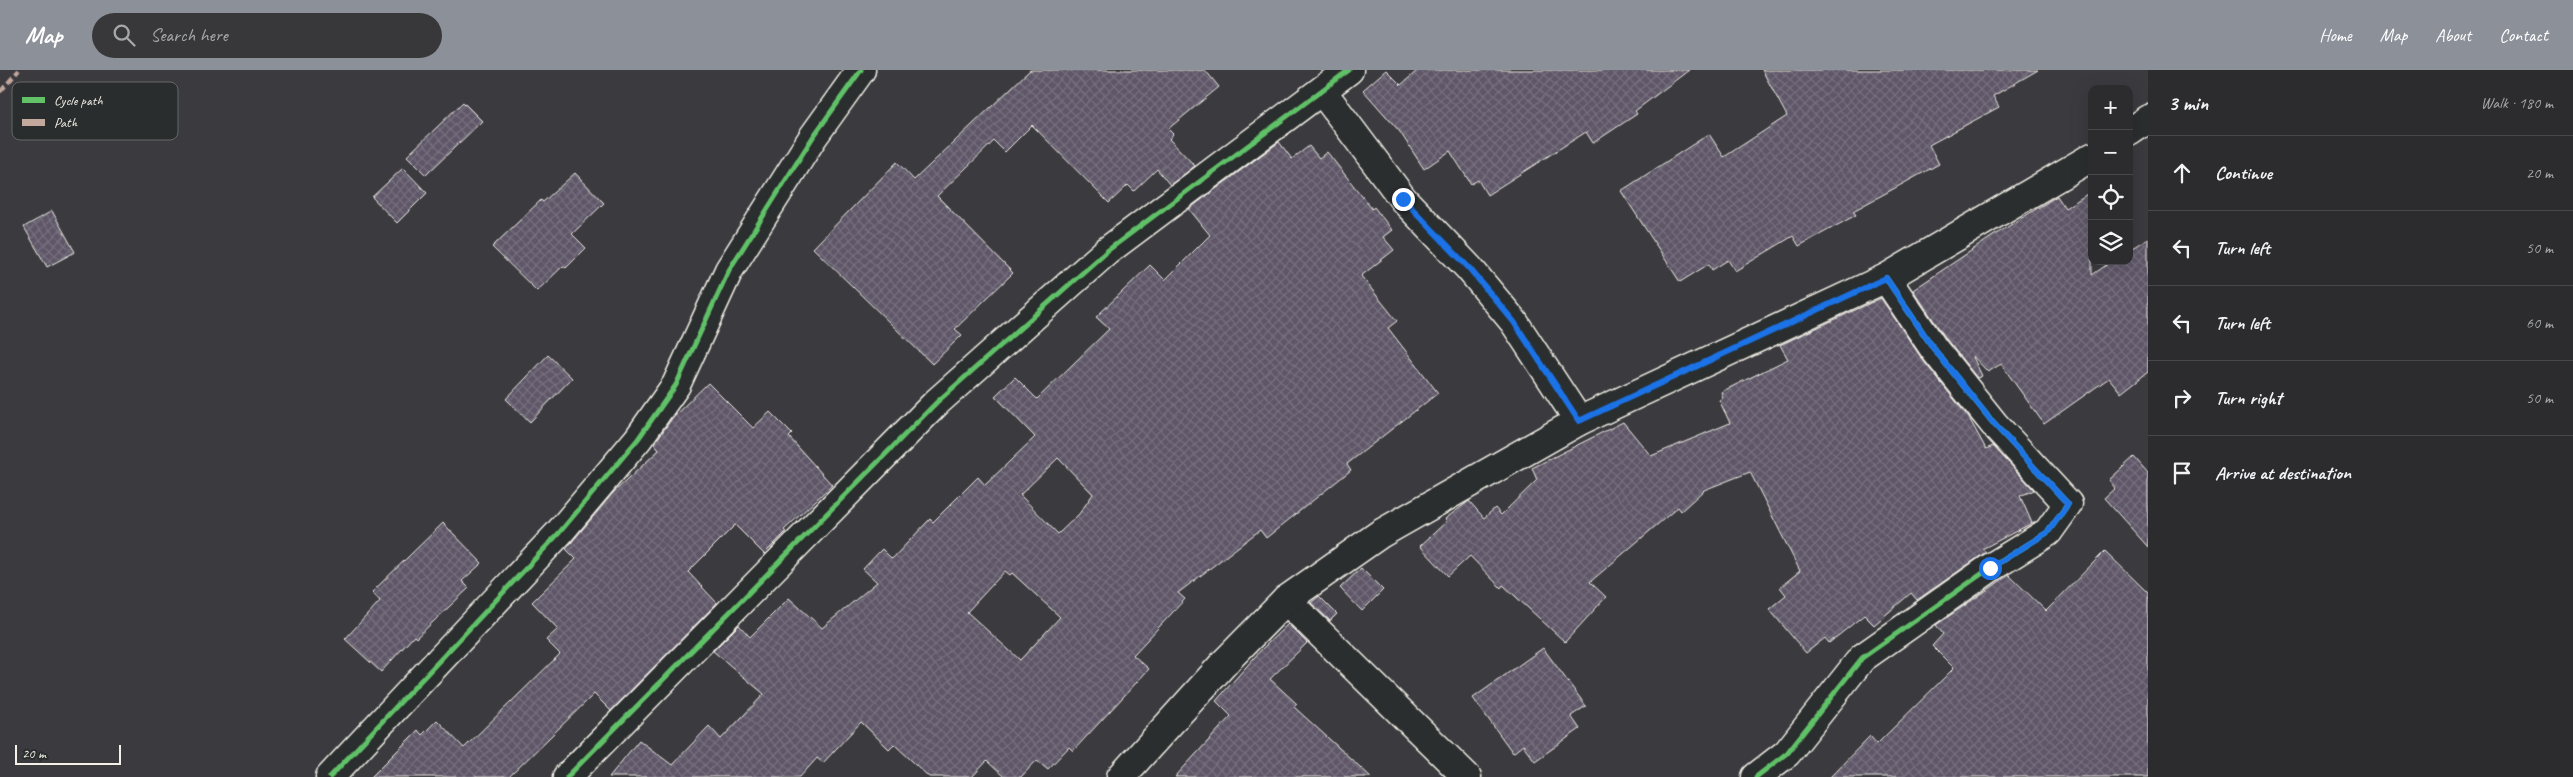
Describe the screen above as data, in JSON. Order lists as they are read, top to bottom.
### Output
{
  "legend": ["Cycle path", "Path"],
  "scale_bar": "20 m",
  "page": {
    "header": "Map",
    "search": "Search here",
    "nav": [
      "Home",
      "Map",
      "About",
      "Contact"
    ],
    "heading": ["3 min", "Walk · 180 m"],
    "map_buttons": ["+", "−"],
    "list": [
      ["Continue", "20 m"],
      ["Turn left", "50 m"],
      ["Turn left", "60 m"],
      ["Turn right", "50 m"],
      "Arrive at destination"
    ],
    "scale": "20 m"
  }
}
